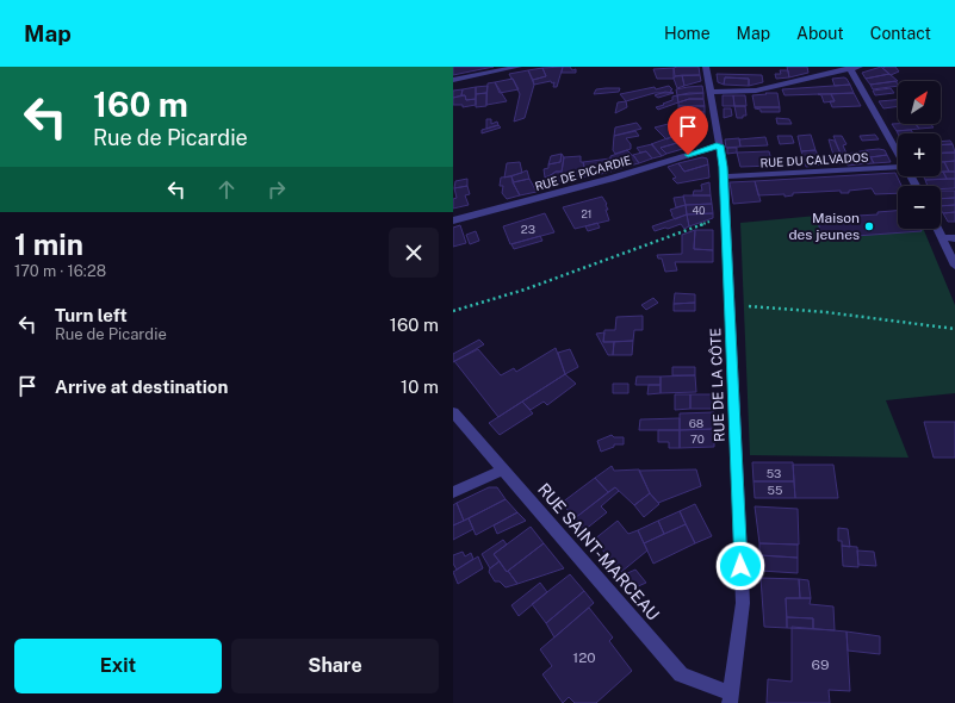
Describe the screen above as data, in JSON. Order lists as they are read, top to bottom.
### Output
{
  "streets": {
    "street": [
      "RUE DU CALVADOS",
      "RUE DE PICARDIE",
      "RUE DE LA CÔTE",
      "RUE SAINT-MARCEAU"
    ]
  },
  "crossings": [
    ["RUE DU CALVADOS", "RUE DE LA CÔTE"],
    ["RUE DE PICARDIE", "RUE DE LA CÔTE"],
    ["RUE DE LA CÔTE", "RUE SAINT-MARCEAU"]
  ],
  "places": ["Maison des jeunes"],
  "house_numbers": [
    "40",
    "21",
    "23",
    "68",
    "70",
    "53",
    "55",
    "120",
    "69"
  ],
  "north": "top right",
  "page": {
    "header": "Map",
    "nav": [
      "Home",
      "Map",
      "About",
      "Contact"
    ],
    "turn": ["160 m", "Rue de Picardie"],
    "map_buttons": ["+", "−"],
    "heading": ["1 min", "170 m · 16:28"],
    "list": [
      {
        "name": "Turn left",
        "note": "Rue de Picardie",
        "value": "160 m"
      },
      {
        "name": "Arrive at destination",
        "value": "10 m"
      }
    ],
    "buttons": ["Exit", "Share"]
  }
}
